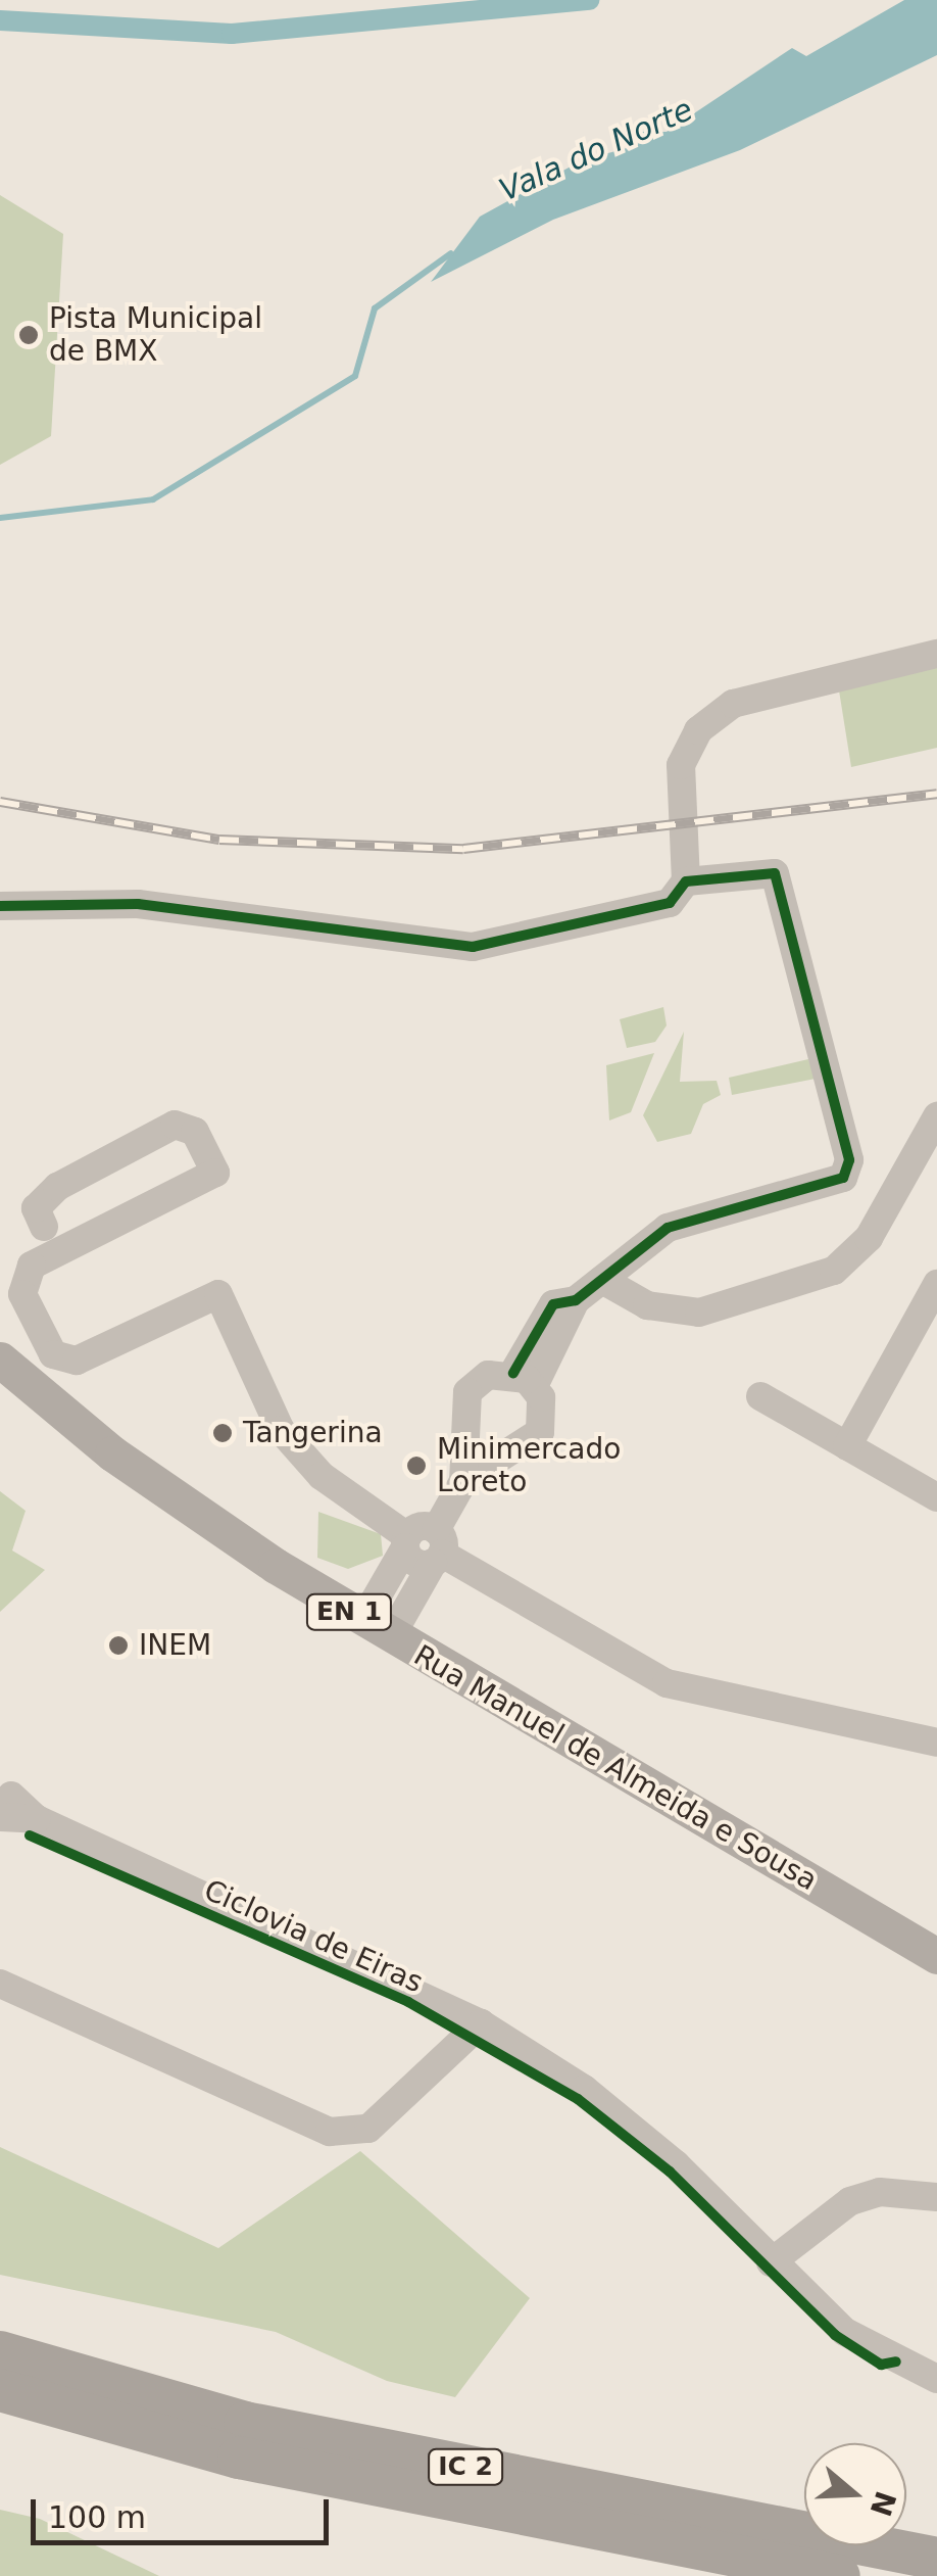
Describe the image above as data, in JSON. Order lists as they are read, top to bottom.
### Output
{
  "streets": {
    "highway": ["IC 2"],
    "main road": ["EN 1", "Rua Manuel de Almeida e Sousa"],
    "cycle path": ["Ciclovia de Eiras"]
  },
  "water": ["Vala do Norte"],
  "places": [
    "Pista Municipal de BMX",
    "Tangerina",
    "Minimercado Loreto",
    "INEM"
  ],
  "scale_bar": "100 m",
  "north": "right"
}
